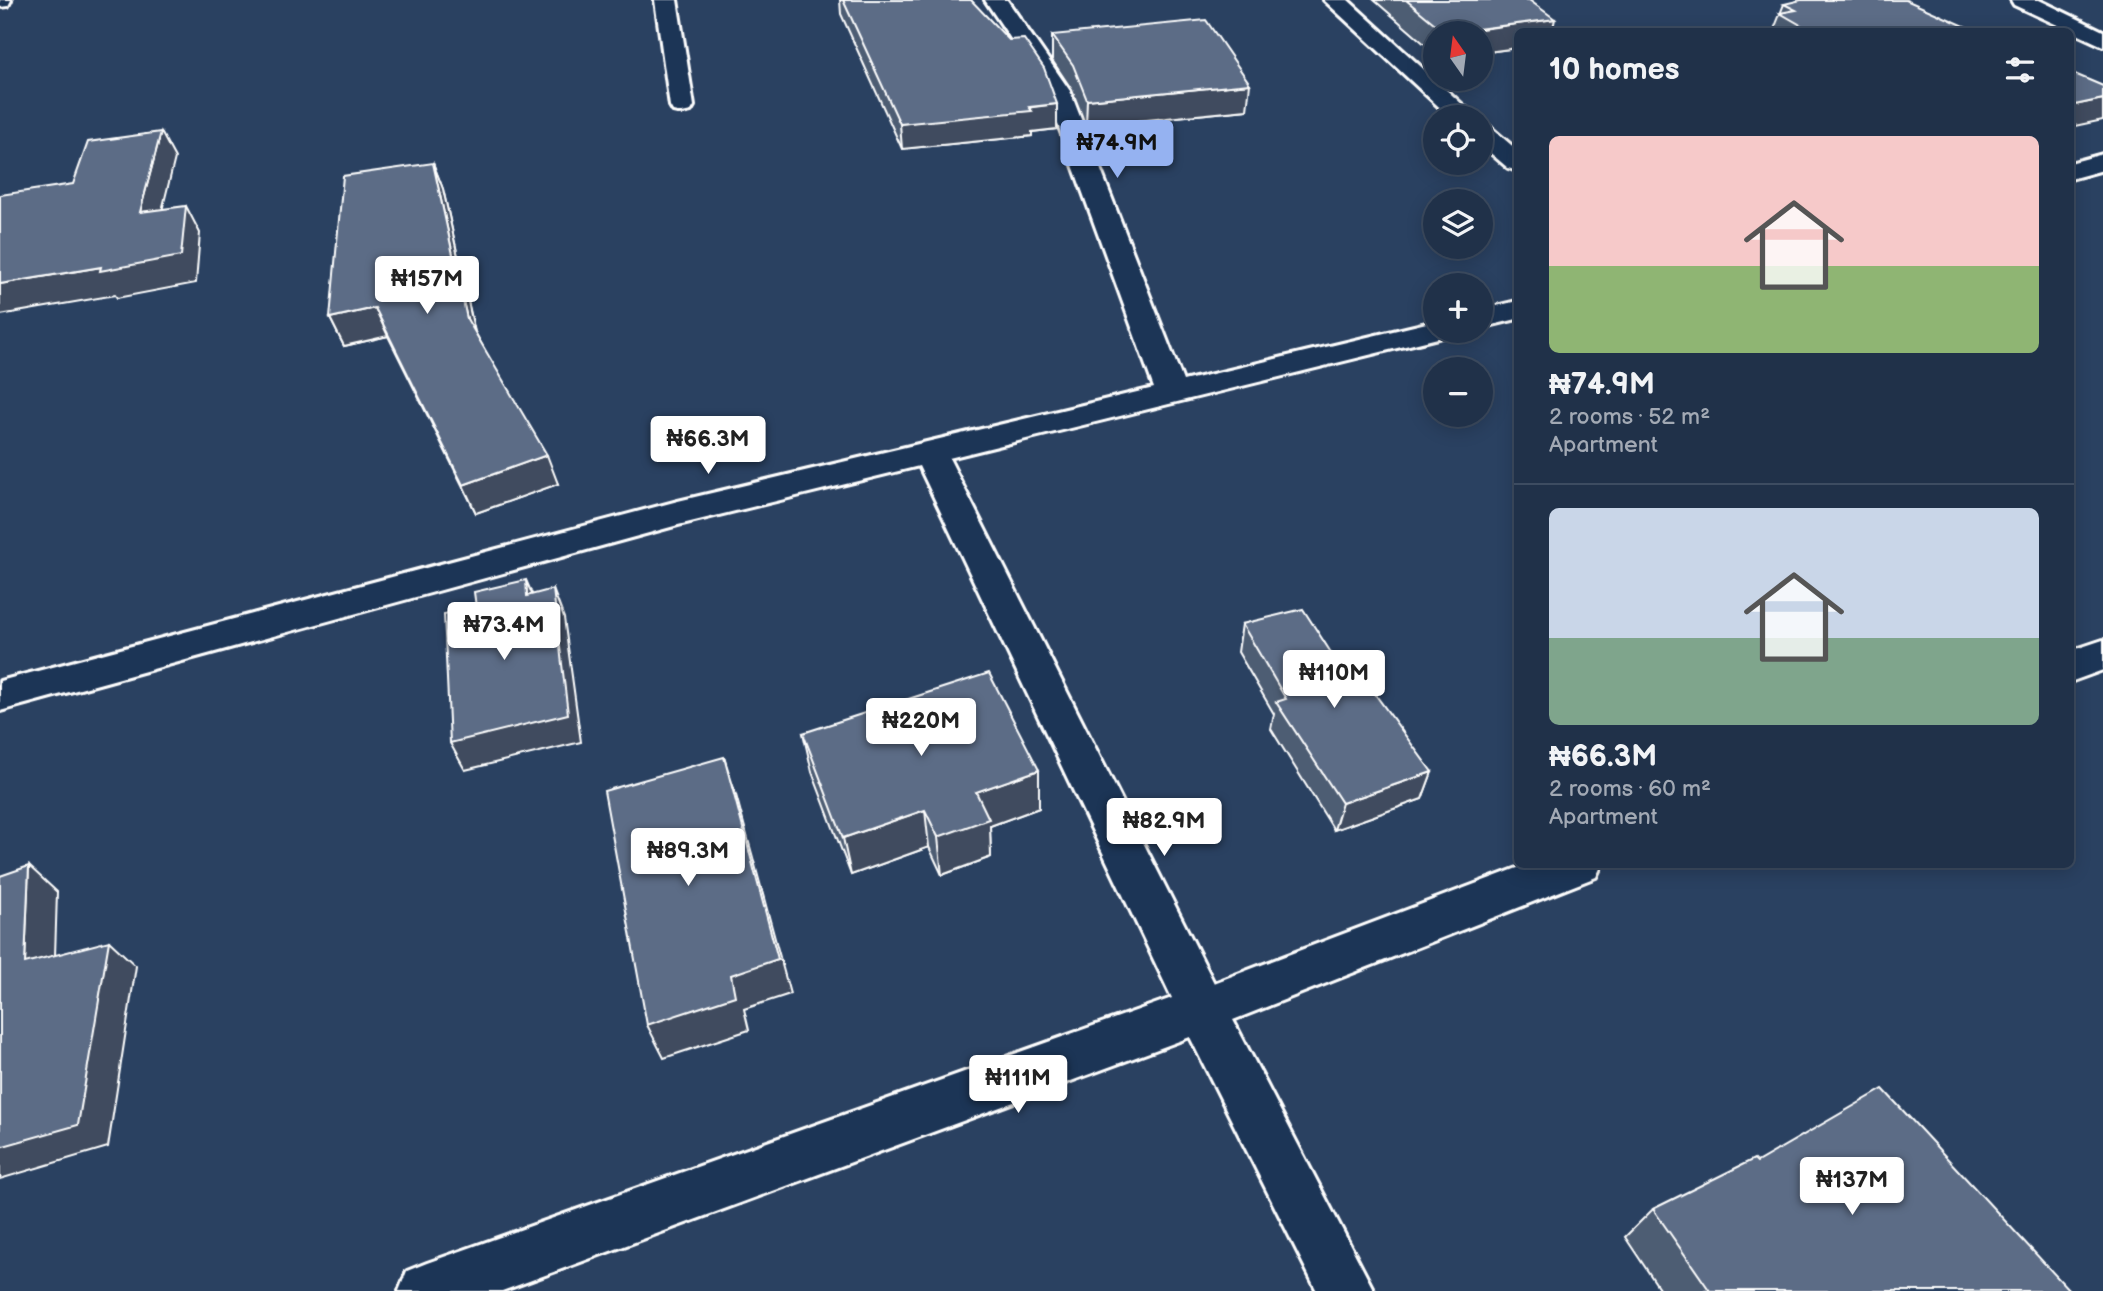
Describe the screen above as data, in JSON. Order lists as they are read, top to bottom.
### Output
{
  "north": "top",
  "page": {
    "map_buttons": ["+", "−"],
    "heading": "10 homes",
    "list": [
      {
        "name": "₦74.9M",
        "note": "2 rooms · 52 m² · Apartment"
      },
      {
        "name": "₦66.3M",
        "note": "2 rooms · 60 m² · Apartment"
      }
    ],
    "price": [
      "₦74.9M",
      "₦157M",
      "₦66.3M",
      "₦73.4M",
      "₦110M",
      "₦220M",
      "₦82.9M",
      "₦89.3M",
      "₦111M",
      "₦137M"
    ]
  }
}
